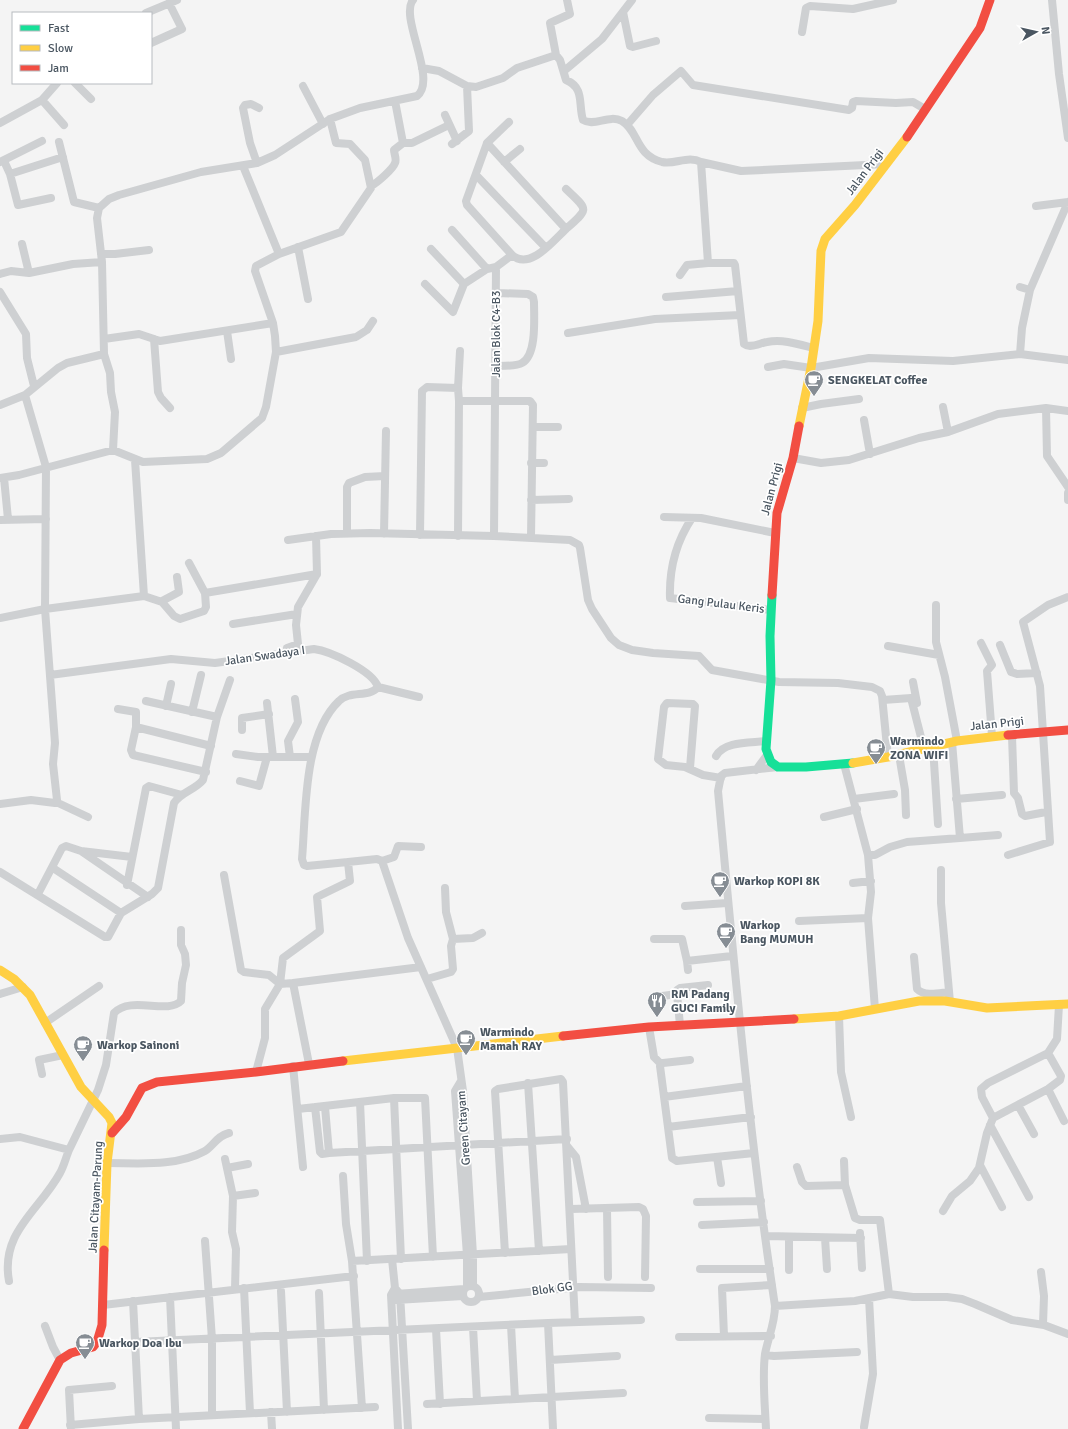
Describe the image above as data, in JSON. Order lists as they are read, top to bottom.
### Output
{
  "streets": {
    "street": [
      "Jalan Prigi",
      "Jalan Blok C4-B3",
      "Gang Pulau Keris",
      "Jalan Swadaya I",
      "Green Citayam",
      "Jalan Citayam-Parung",
      "Blok GG"
    ]
  },
  "crossings": [
    ["Jalan Prigi", "Gang Pulau Keris"],
    ["Green Citayam", "Blok GG"]
  ],
  "places": {
    "cafe": [
      "SENGKELAT Coffee",
      "Warmindo ZONA WIFI",
      "Warkop KOPI 8K",
      "Warkop Bang MUMUH",
      "Warmindo Mamah RAY",
      "Warkop Sainoni",
      "Warkop Doa Ibu"
    ],
    "restaurant": ["RM Padang GUCI Family"]
  },
  "legend": ["Fast", "Slow", "Jam"],
  "north": "right"
}
